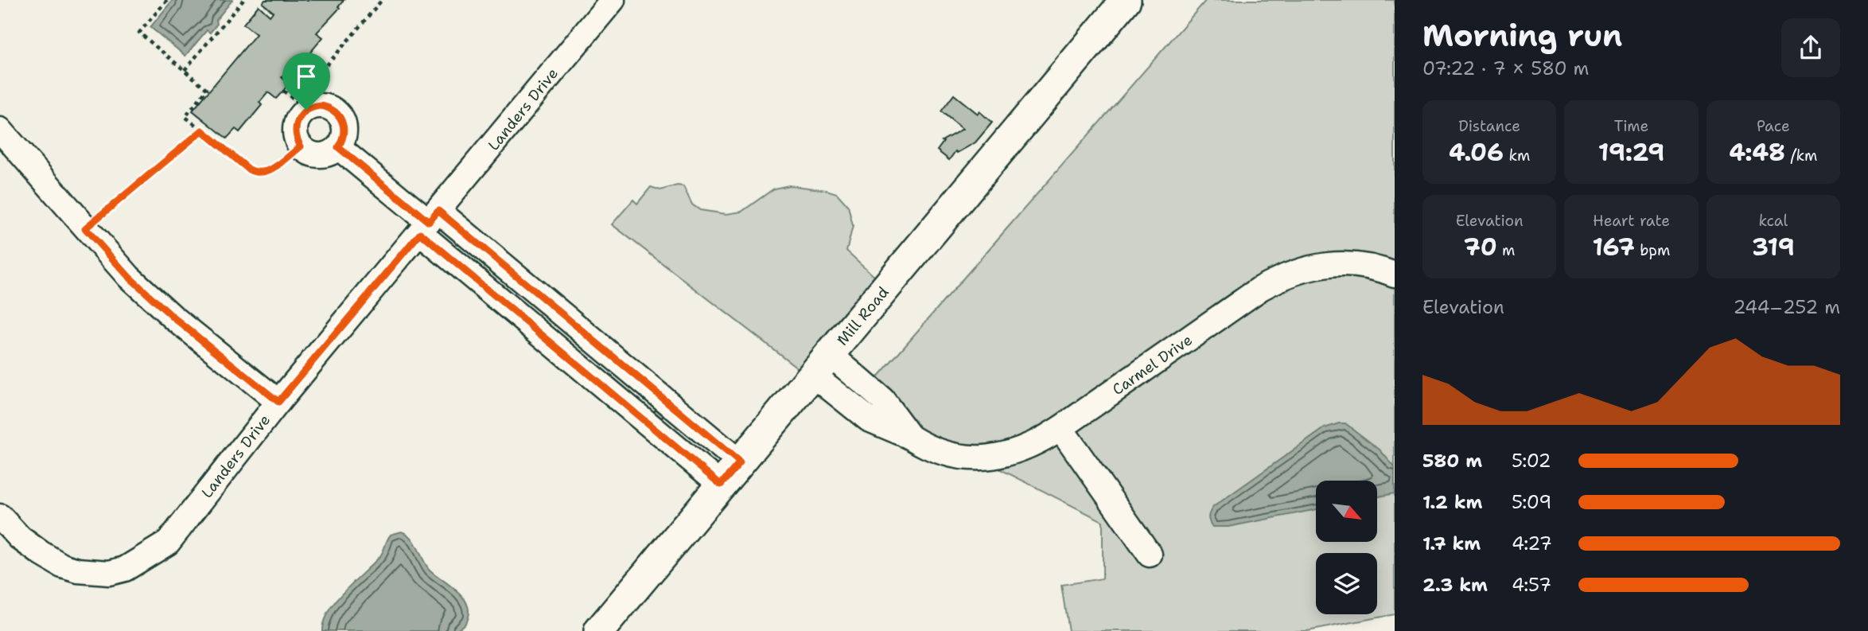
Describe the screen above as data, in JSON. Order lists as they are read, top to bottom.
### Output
{
  "streets": {
    "street": ["Landers Drive", "Mill Road", "Carmel Drive"]
  },
  "crossings": [
    ["Mill Road", "Carmel Drive"]
  ],
  "north": "bottom right",
  "page": {
    "heading": ["Morning run", "07:22 · 7 × 580 m"],
    "stats": [
      ["Distance", "4.06 km"],
      ["Time", "19:29"],
      ["Pace", "4:48 /km"],
      ["Elevation", "70 m"],
      ["Heart rate", "167 bpm"],
      ["kcal", "319"]
    ],
    "chart": ["Elevation", "244–252 m"],
    "list": [
      {
        "name": "580 m",
        "note": "5:02"
      },
      {
        "name": "1.2 km",
        "note": "5:09"
      },
      {
        "name": "1.7 km",
        "note": "4:27"
      },
      {
        "name": "2.3 km",
        "note": "4:57"
      }
    ]
  }
}
